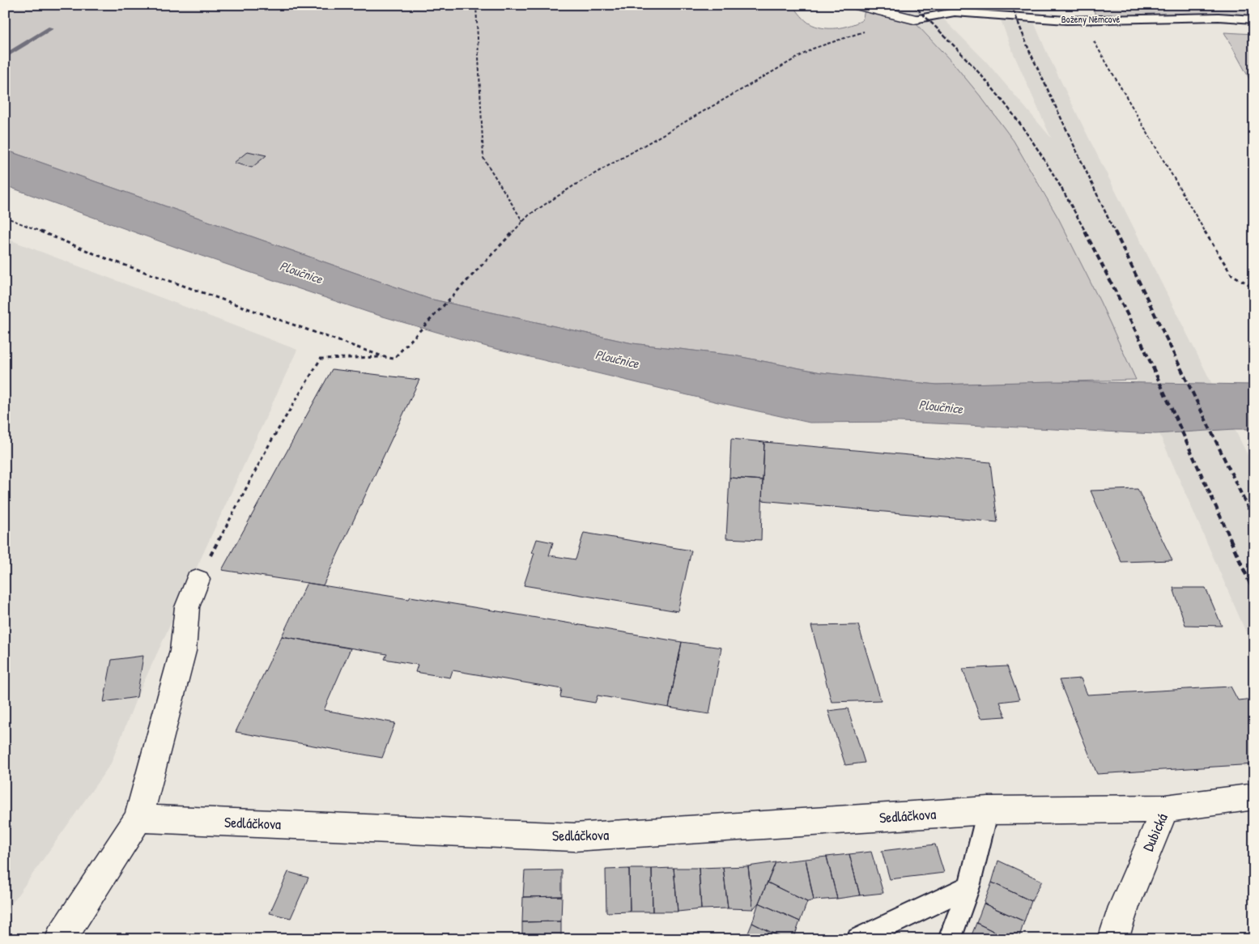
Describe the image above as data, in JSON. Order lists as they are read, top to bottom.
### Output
{
  "streets": {
    "street": ["Boženy Němcové", "Sedláčkova", "Dubická"]
  },
  "crossings": [
    ["Sedláčkova", "Dubická"]
  ],
  "water": ["Ploučnice"]
}
